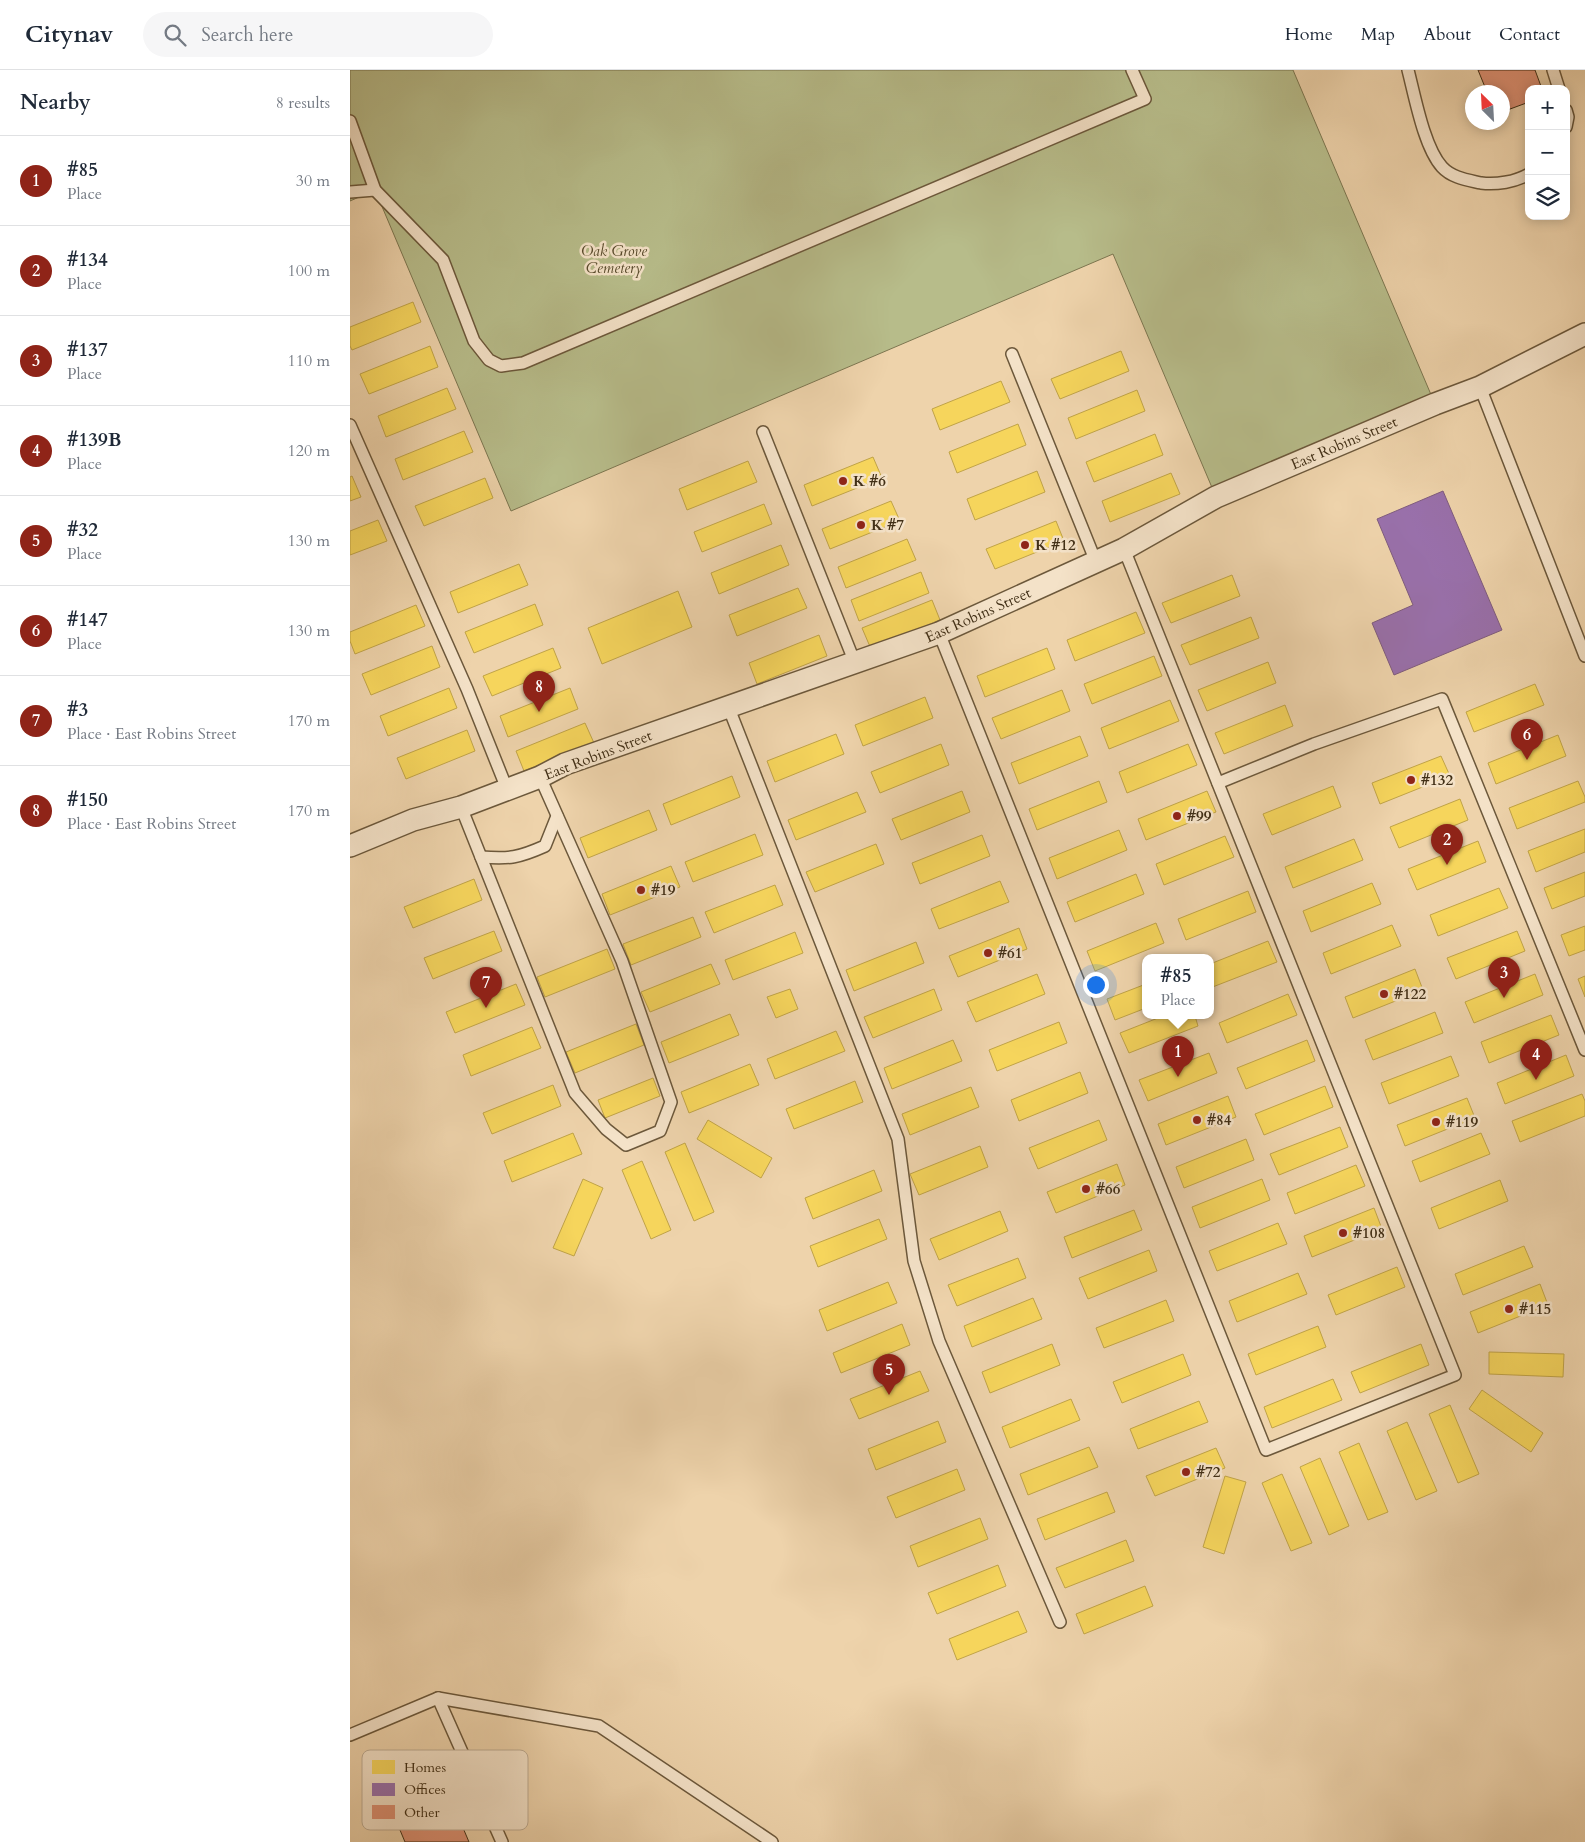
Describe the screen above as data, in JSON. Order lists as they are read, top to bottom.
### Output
{
  "streets": {
    "street": ["East Robins Street"]
  },
  "parks": ["Oak Grove Cemetery"],
  "places": [
    "K #6",
    "K #7",
    "K #12",
    "#132",
    "#99",
    "#19",
    "#61",
    "#122",
    "#84",
    "#119",
    "#66",
    "#108",
    "#115",
    "#72"
  ],
  "legend": ["Homes", "Offices", "Other"],
  "north": "top left",
  "page": {
    "header": "Citynav",
    "search": "Search here",
    "nav": [
      "Home",
      "Map",
      "About",
      "Contact"
    ],
    "heading": ["Nearby", "8 results"],
    "map_buttons": ["+", "−"],
    "list": [
      {
        "mark": "1",
        "name": "#85",
        "note": "Place",
        "value": "30 m"
      },
      {
        "mark": "2",
        "name": "#134",
        "note": "Place",
        "value": "100 m"
      },
      {
        "mark": "3",
        "name": "#137",
        "note": "Place",
        "value": "110 m"
      },
      {
        "mark": "4",
        "name": "#139B",
        "note": "Place",
        "value": "120 m"
      },
      {
        "mark": "5",
        "name": "#32",
        "note": "Place",
        "value": "130 m"
      },
      {
        "mark": "6",
        "name": "#147",
        "note": "Place",
        "value": "130 m"
      },
      {
        "mark": "7",
        "name": "#3",
        "note": "Place · East Robins Street",
        "value": "170 m"
      },
      {
        "mark": "8",
        "name": "#150",
        "note": "Place · East Robins Street",
        "value": "170 m"
      }
    ],
    "pins": [
      "8",
      "6",
      "2",
      "3",
      "7",
      "1",
      "4",
      "5"
    ],
    "popup": ["#85", "Place"]
  }
}
